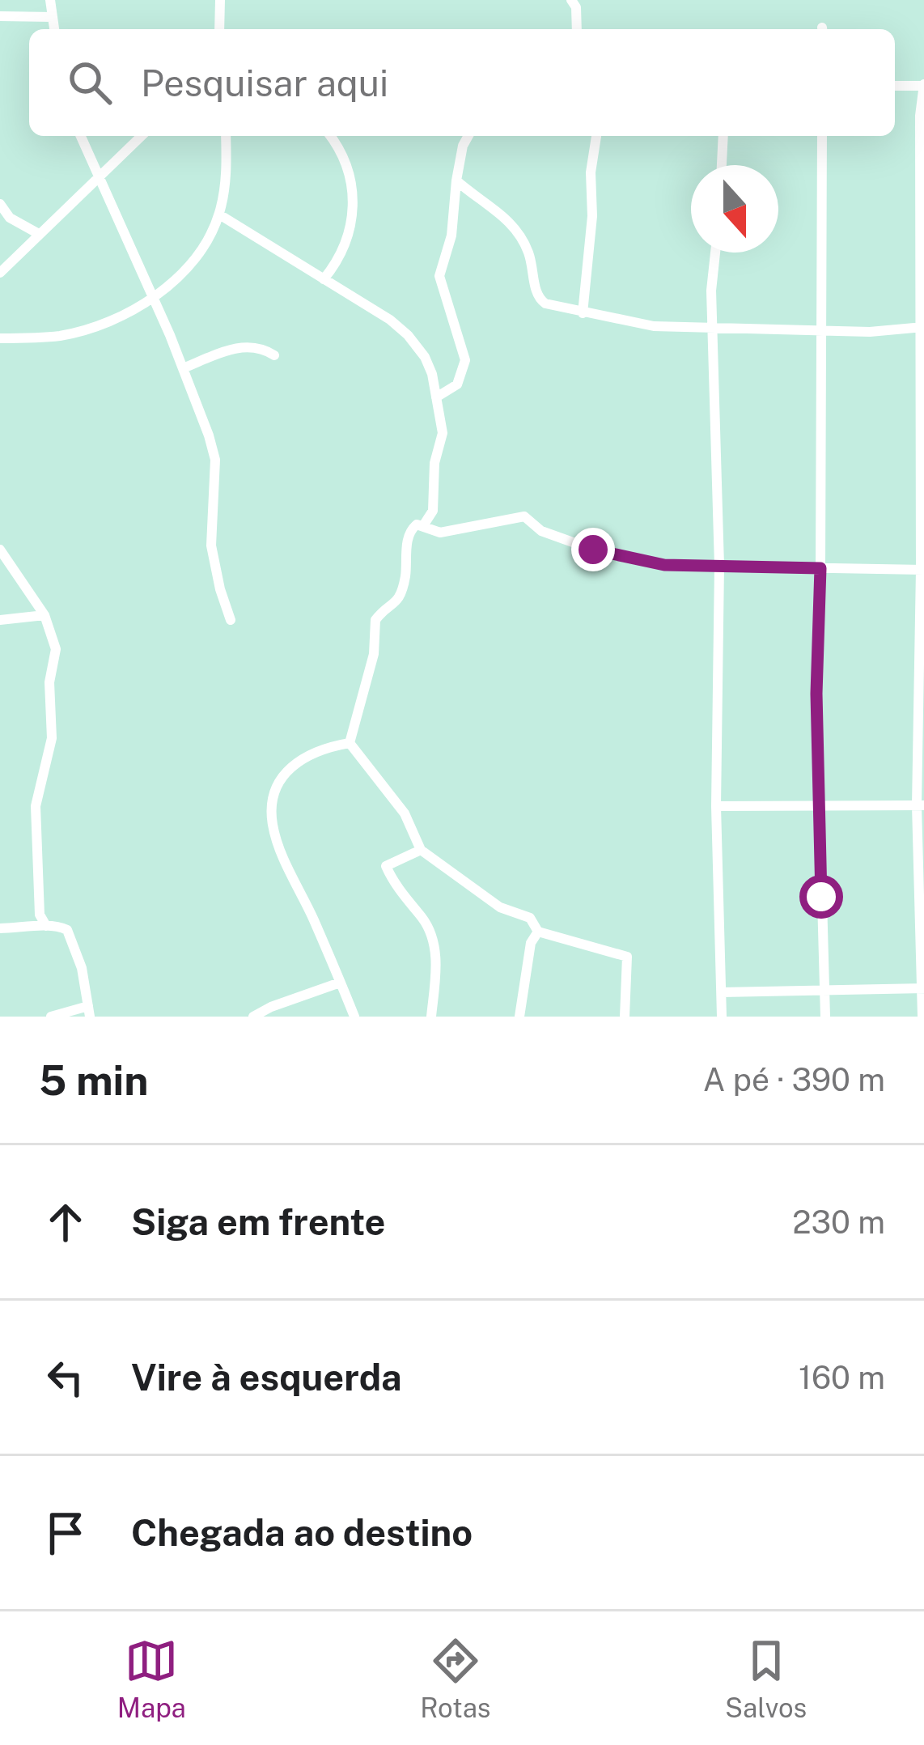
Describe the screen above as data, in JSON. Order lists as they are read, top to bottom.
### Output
{
  "north": "bottom",
  "page": {
    "search": "Pesquisar aqui",
    "heading": ["5 min", "A pé · 390 m"],
    "list": [
      ["Siga em frente", "230 m"],
      ["Vire à esquerda", "160 m"],
      "Chegada ao destino"
    ],
    "nav": ["Mapa", "Rotas", "Salvos"]
  }
}
